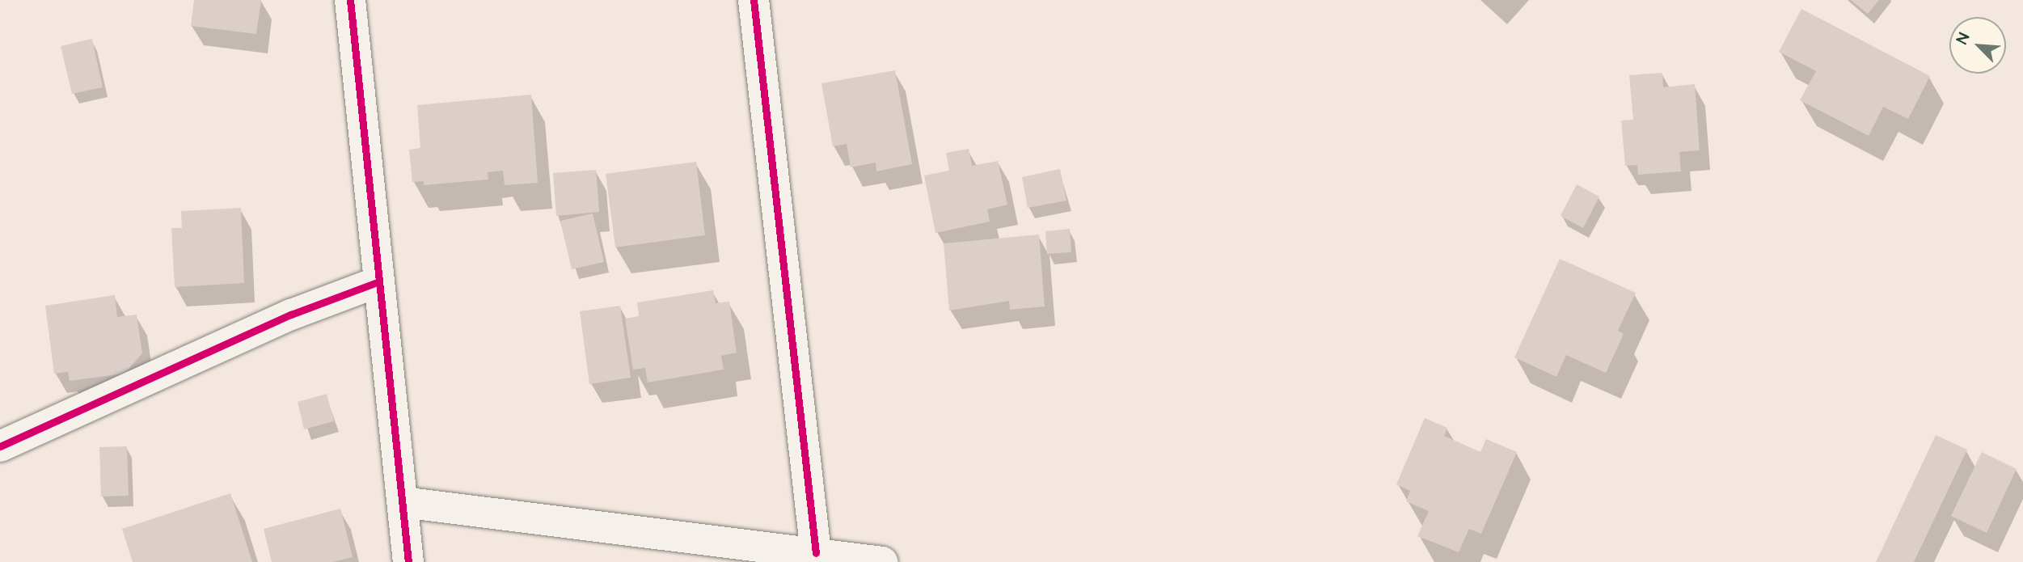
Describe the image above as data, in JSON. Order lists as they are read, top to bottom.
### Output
{
  "north": "top left"
}
